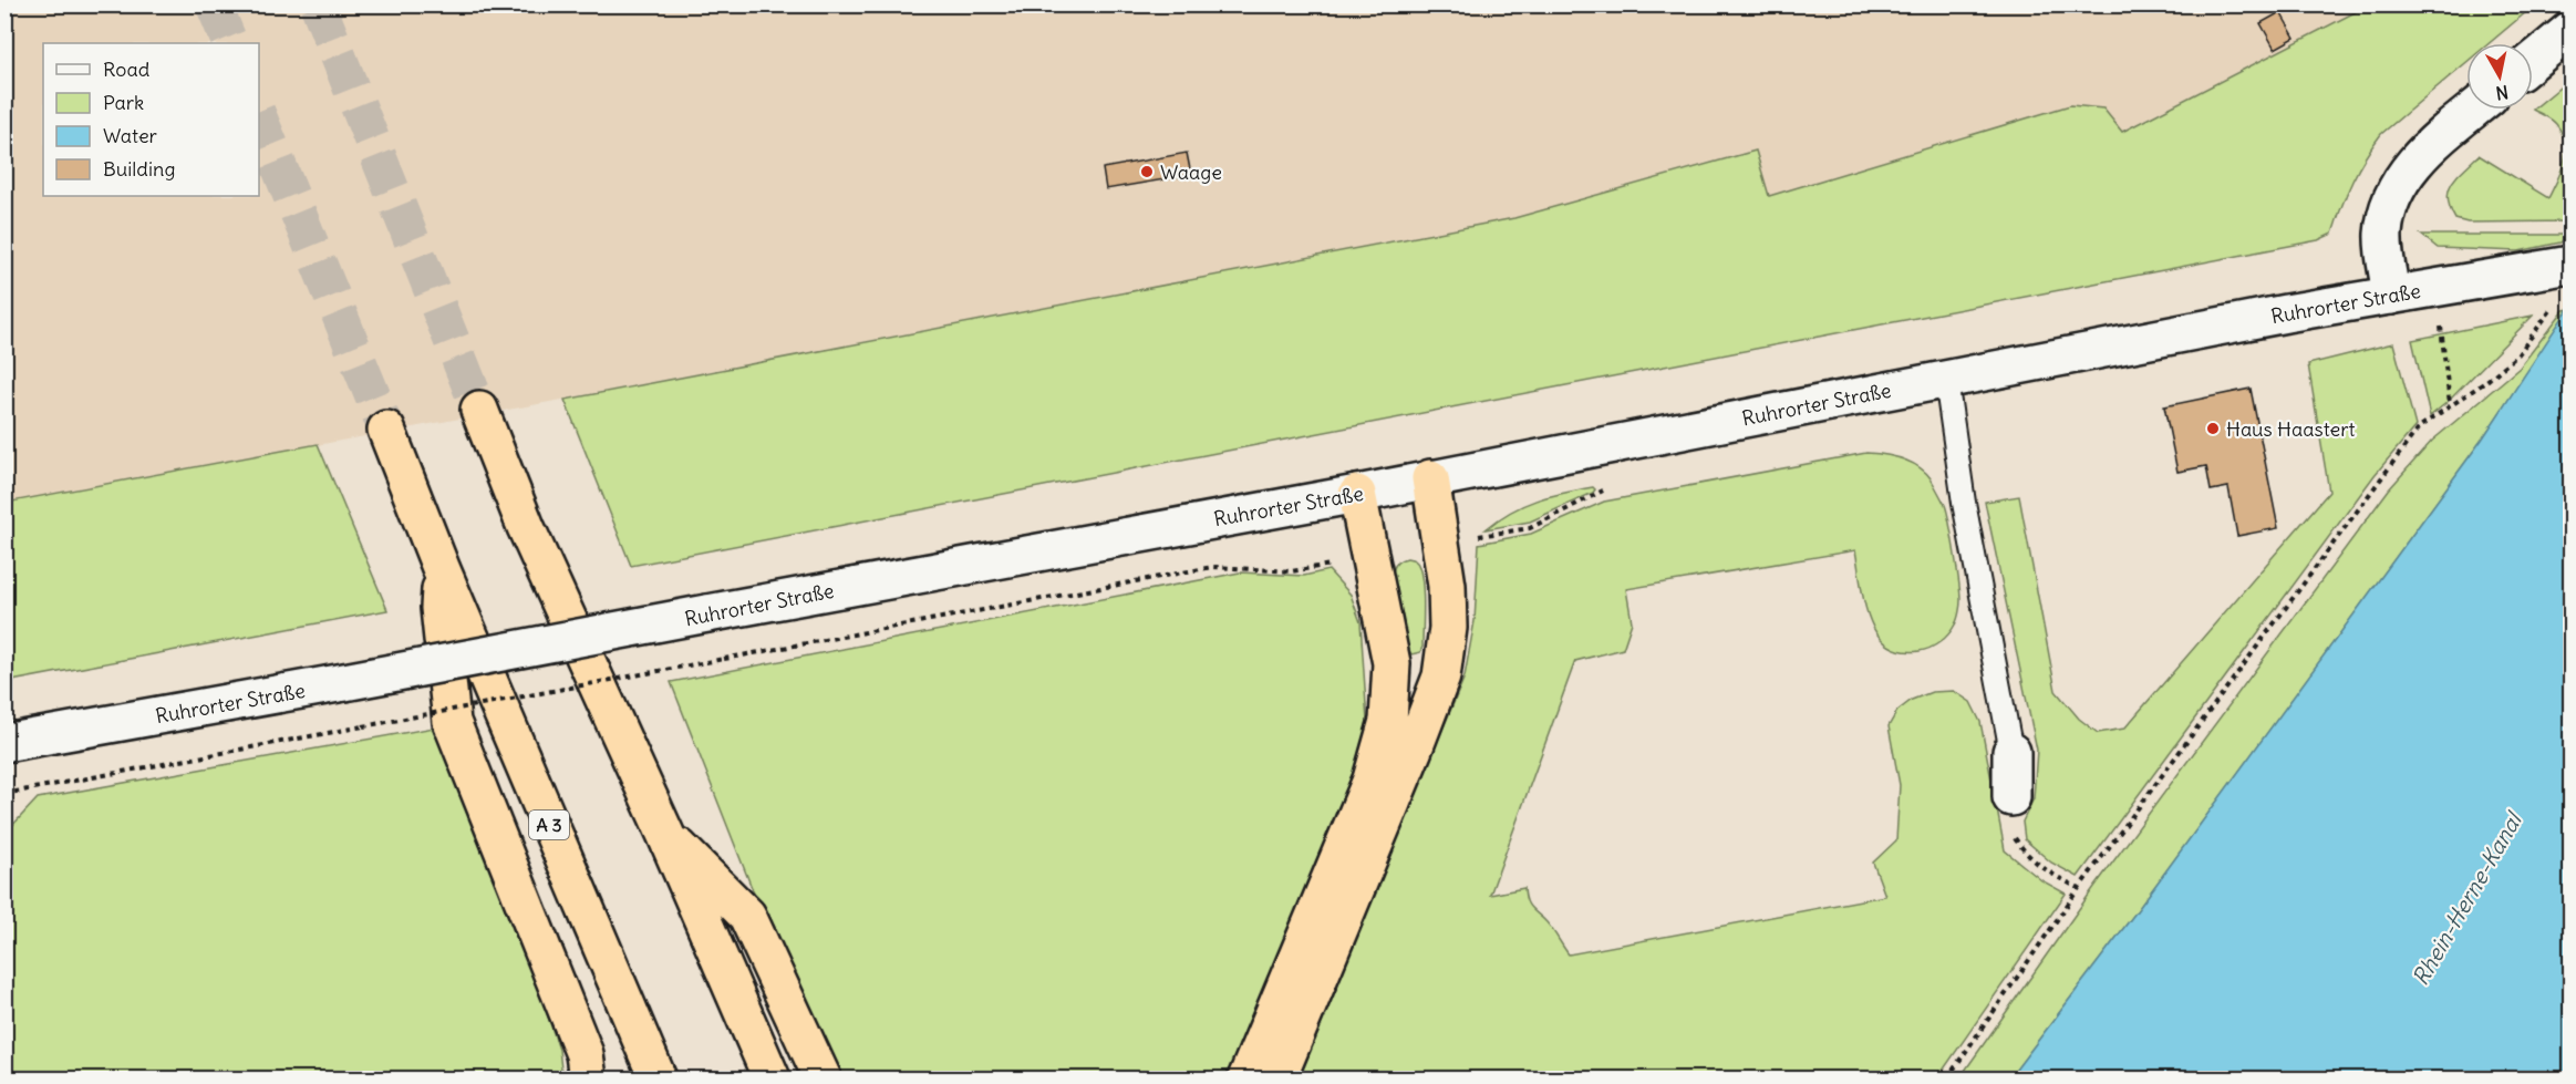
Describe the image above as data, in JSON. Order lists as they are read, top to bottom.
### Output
{
  "streets": {
    "highway": ["A 3"],
    "main road": ["Ruhrorter Straße"]
  },
  "water": ["Rhein-Herne-Kanal"],
  "places": ["Waage", "Haus Haastert"],
  "legend": [
    "Road",
    "Park",
    "Water",
    "Building"
  ],
  "north": "bottom"
}
